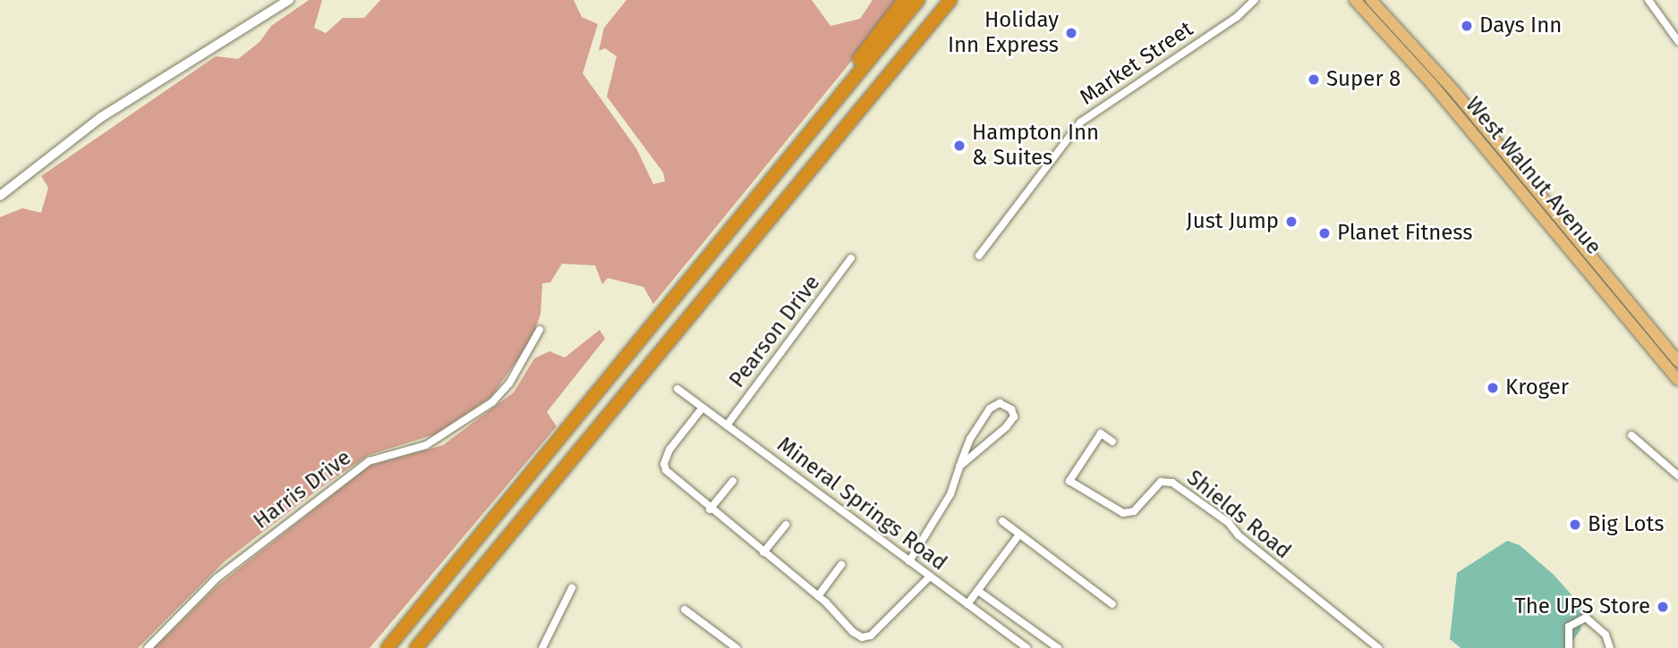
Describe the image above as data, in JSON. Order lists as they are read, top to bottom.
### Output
{
  "streets": {
    "main road": ["West Walnut Avenue"],
    "street": [
      "Market Street",
      "Pearson Drive",
      "Harris Drive",
      "Mineral Springs Road",
      "Shields Road"
    ]
  },
  "crossings": [
    ["Pearson Drive", "Mineral Springs Road"]
  ],
  "places": [
    "Days Inn",
    "Holiday Inn Express",
    "Super 8",
    "Hampton Inn & Suites",
    "Just Jump",
    "Planet Fitness",
    "Kroger",
    "Big Lots",
    "The UPS Store"
  ]
}
